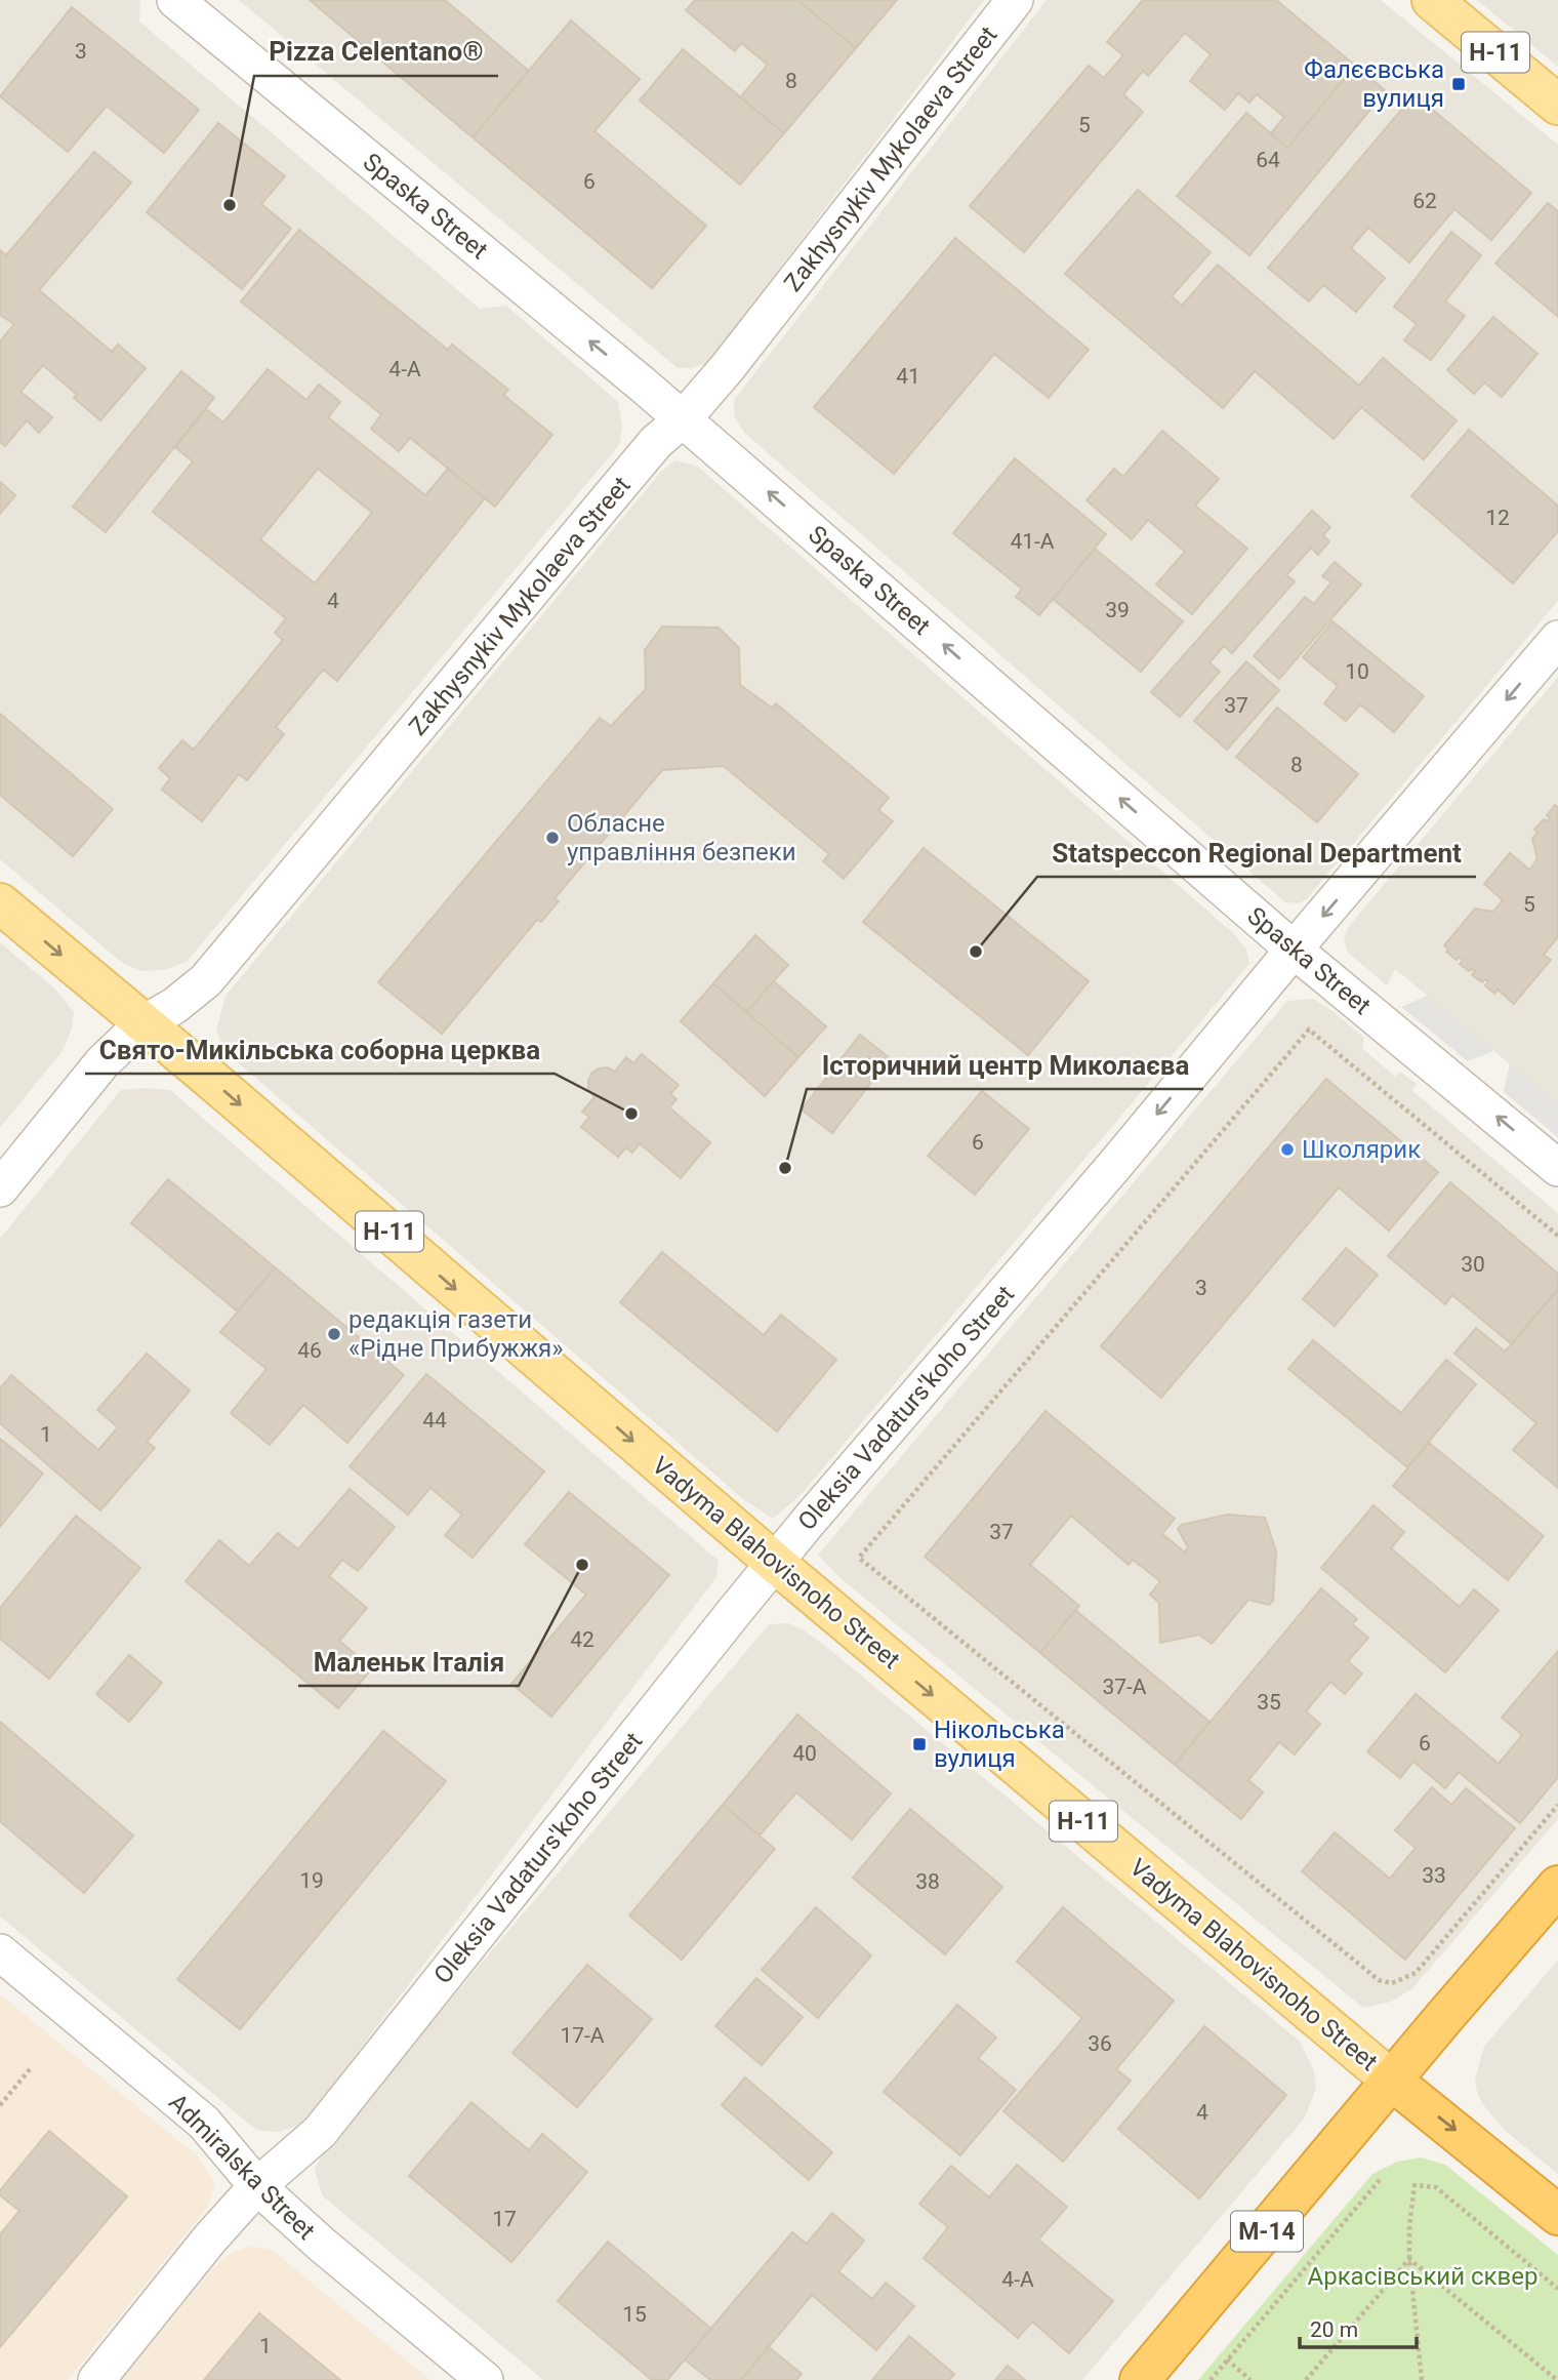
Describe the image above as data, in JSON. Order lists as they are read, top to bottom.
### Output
{
  "streets": {
    "highway": ["Vadyma Blahovisnoho Street", "М-14"],
    "main road": ["Н-11"],
    "street": [
      "Zakhysnykiv Mykolaeva Street",
      "Spaska Street",
      "Oleksia Vadaturs'koho Street",
      "Admiralska Street"
    ]
  },
  "crossings": [
    ["Zakhysnykiv Mykolaeva Street", "Spaska Street"],
    ["Zakhysnykiv Mykolaeva Street", "Vadyma Blahovisnoho Street"],
    ["Spaska Street", "Oleksia Vadaturs'koho Street"],
    ["Oleksia Vadaturs'koho Street", "Vadyma Blahovisnoho Street"],
    ["Oleksia Vadaturs'koho Street", "Admiralska Street"],
    ["Vadyma Blahovisnoho Street", "М-14"]
  ],
  "one_way": ["Spaska Street", "Oleksia Vadaturs'koho Street", "Vadyma Blahovisnoho Street"],
  "parks": ["Аркасівський сквер"],
  "places": {
    "transit": ["Фалєєвська вулиця", "Нікольська вулиця"],
    "other": [
      "Pizza Celentano®",
      "Обласне управління безпеки",
      "Statspeccon Regional Department",
      "Свято-Микільська соборна церква",
      "Школярик",
      "Історичний центр Миколаєва",
      "редакція газети «Рідне Прибужжя»",
      "Маленьк Італія"
    ]
  },
  "house_numbers": [
    "3",
    "8",
    "5",
    "64",
    "6",
    "62",
    "4-А",
    "41",
    "12",
    "41-А",
    "4",
    "39",
    "10",
    "37",
    "8",
    "5",
    "6",
    "30",
    "3",
    "46",
    "44",
    "1",
    "37",
    "42",
    "37-А",
    "35",
    "6",
    "40",
    "33",
    "19",
    "38",
    "17-А",
    "36",
    "4",
    "17",
    "4-А",
    "15",
    "1"
  ],
  "scale_bar": "20 m"
}
